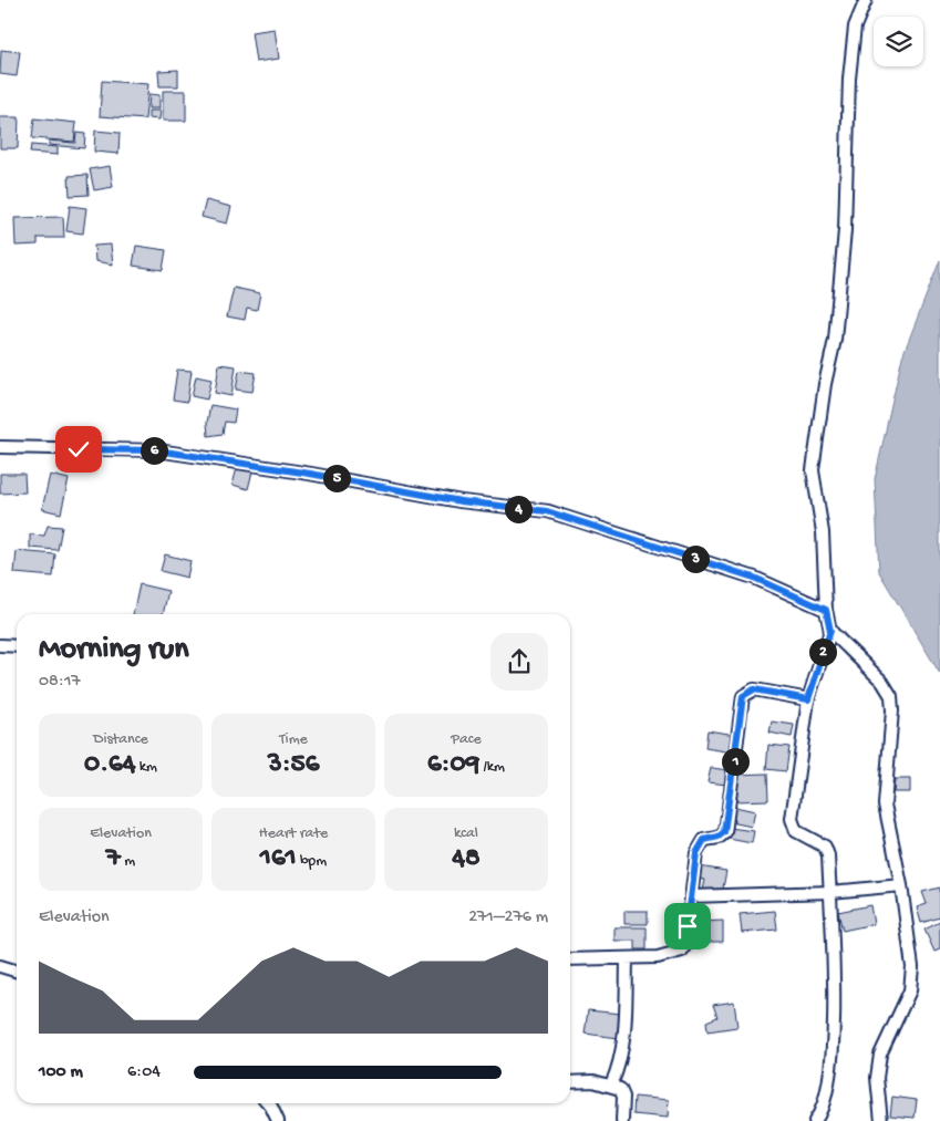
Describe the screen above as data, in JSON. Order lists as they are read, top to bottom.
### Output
{
  "page": {
    "pins": [
      "6",
      "5",
      "4",
      "3",
      "2",
      "1"
    ],
    "heading": ["Morning run", "08:17"],
    "stats": [
      ["Distance", "0.64 km"],
      ["Time", "3:56"],
      ["Pace", "6:09 /km"],
      ["Elevation", "7 m"],
      ["Heart rate", "161 bpm"],
      ["kcal", "48"]
    ],
    "chart": ["Elevation", "271–276 m"],
    "list": [
      {
        "name": "100 m",
        "note": "6:04"
      }
    ]
  }
}
